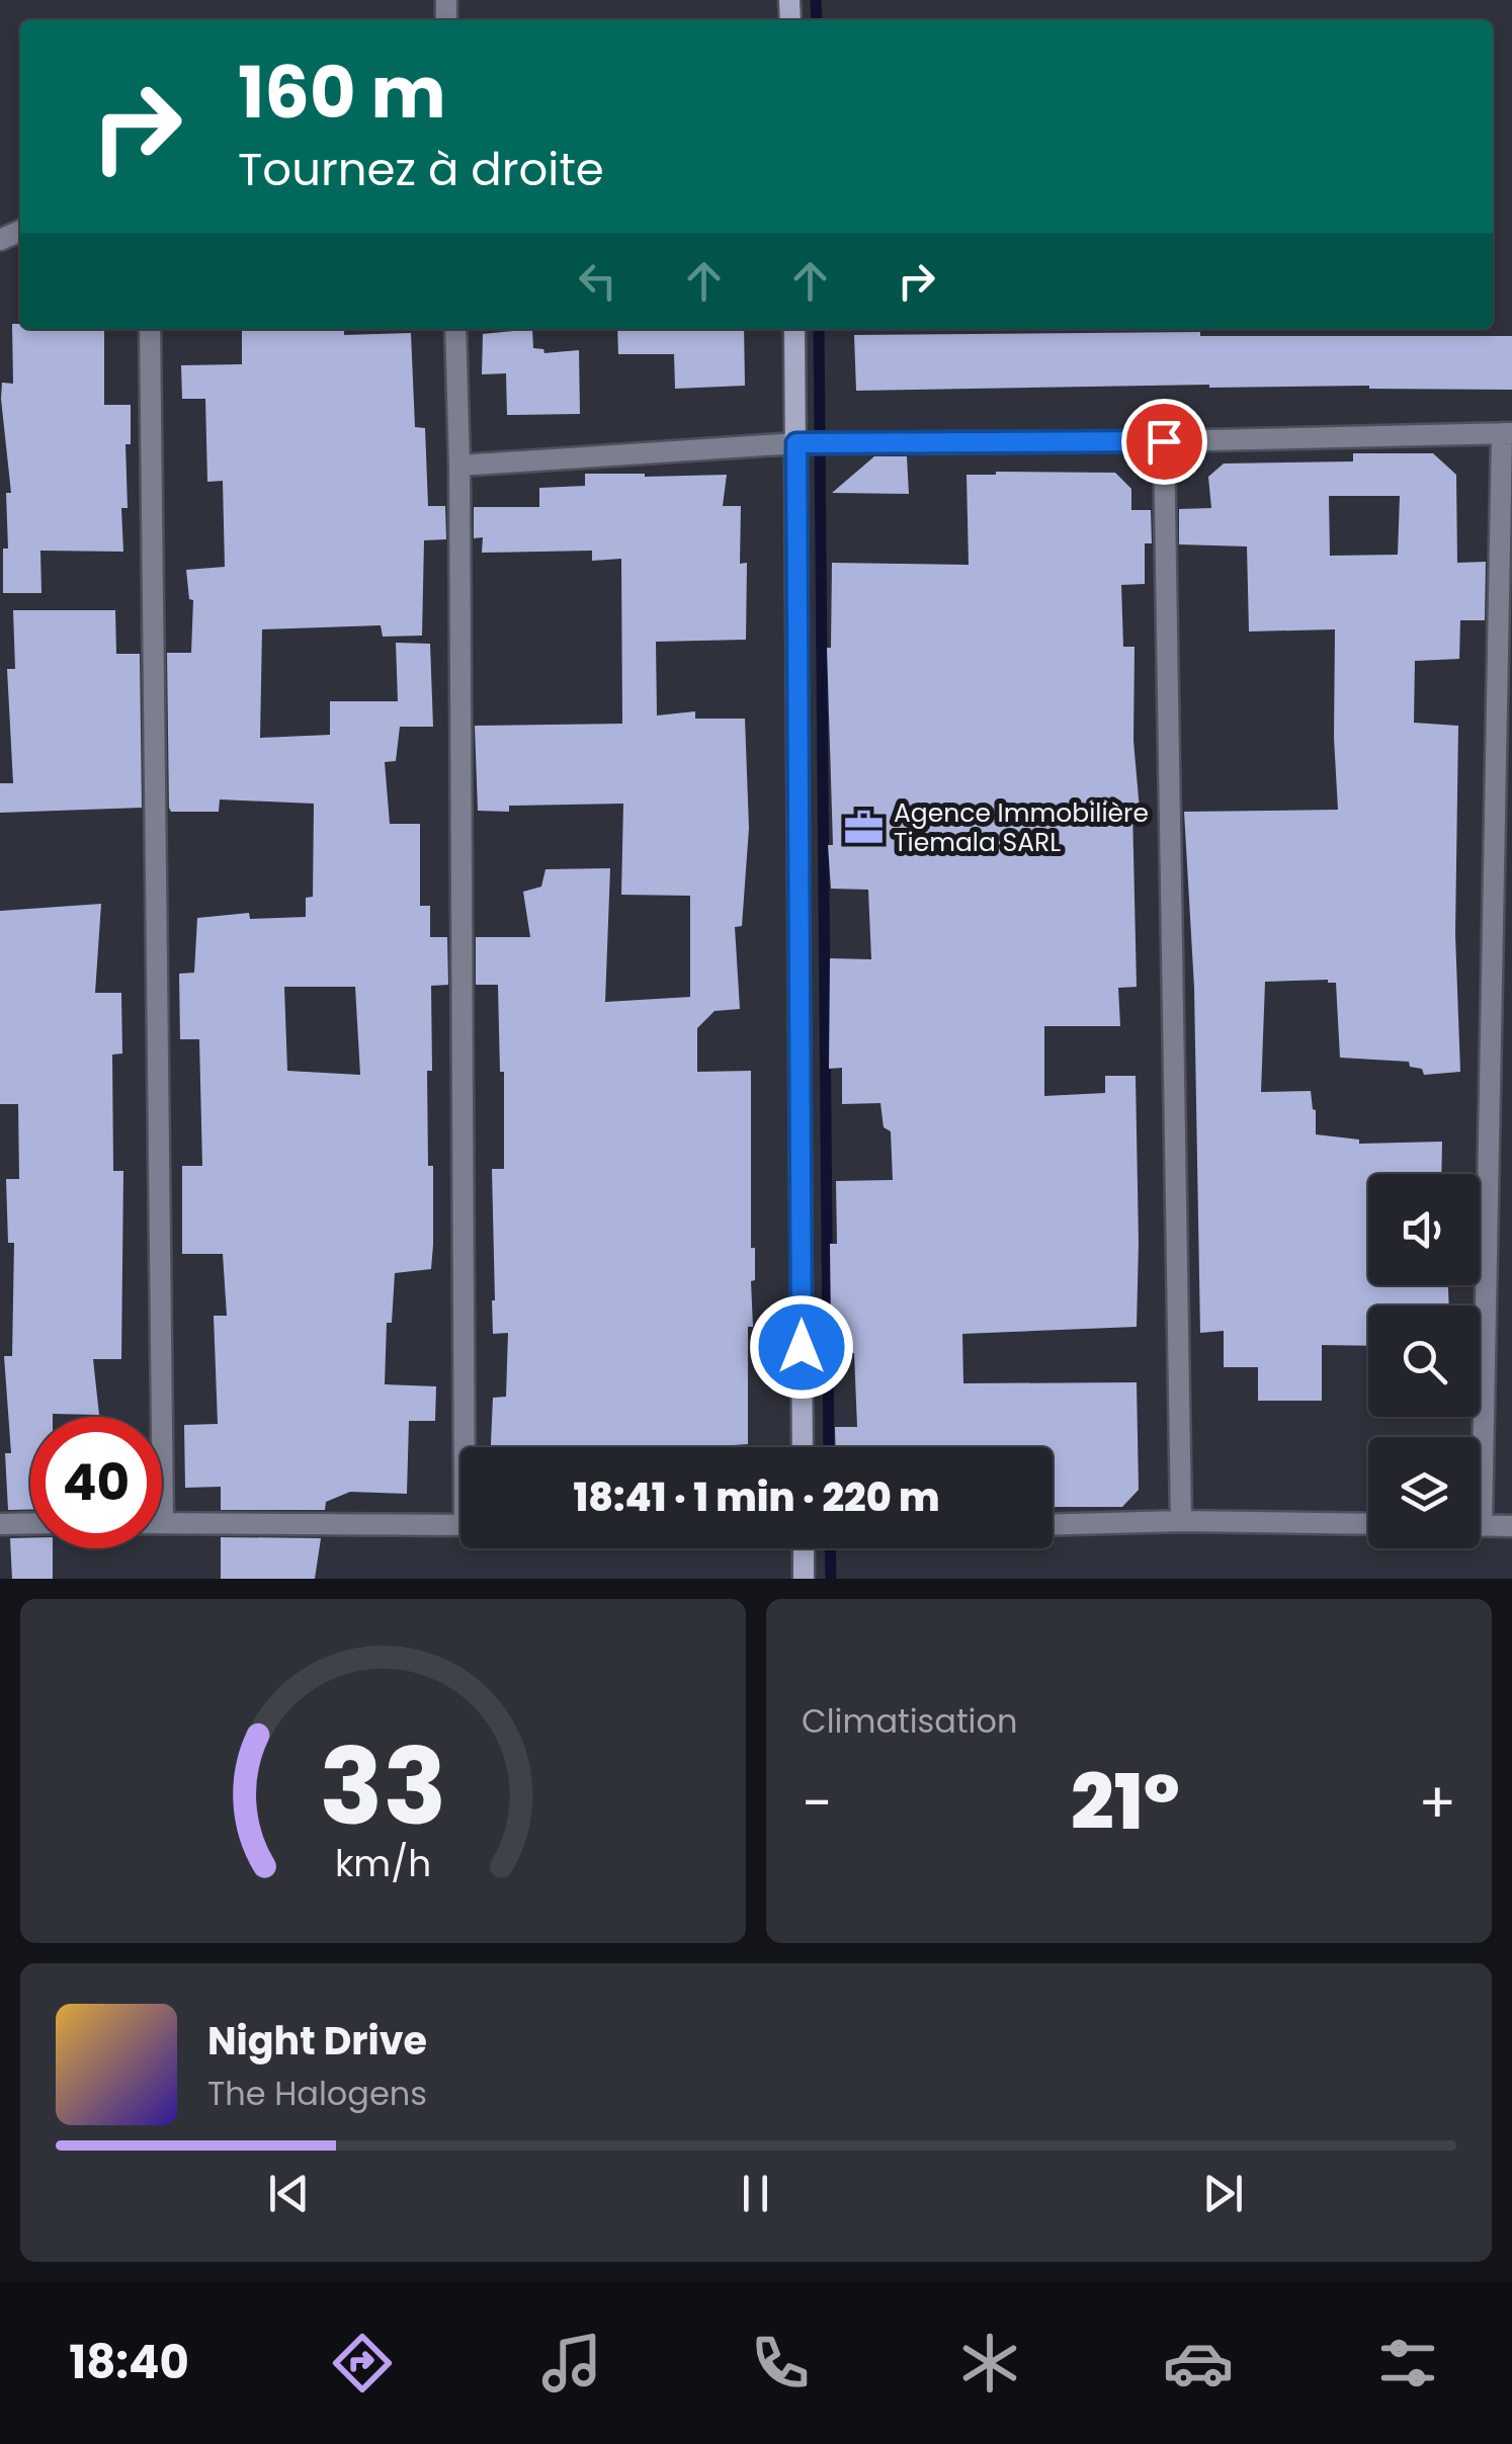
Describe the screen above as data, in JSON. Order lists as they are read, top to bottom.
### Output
{
  "places": {
    "office": ["Agence Immobilière Tiemala SARL"]
  },
  "page": {
    "turn": ["160 m", "Tournez à droite"],
    "limit": "40",
    "trip": "18:41 · 1 min · 220 m",
    "tile": "Climatisation",
    "heat": ["−", "21°", "+"],
    "song": ["Night Drive", "The Halogens"],
    "tabs": "18:40",
    "gauge": ["33", "km/h"]
  }
}
